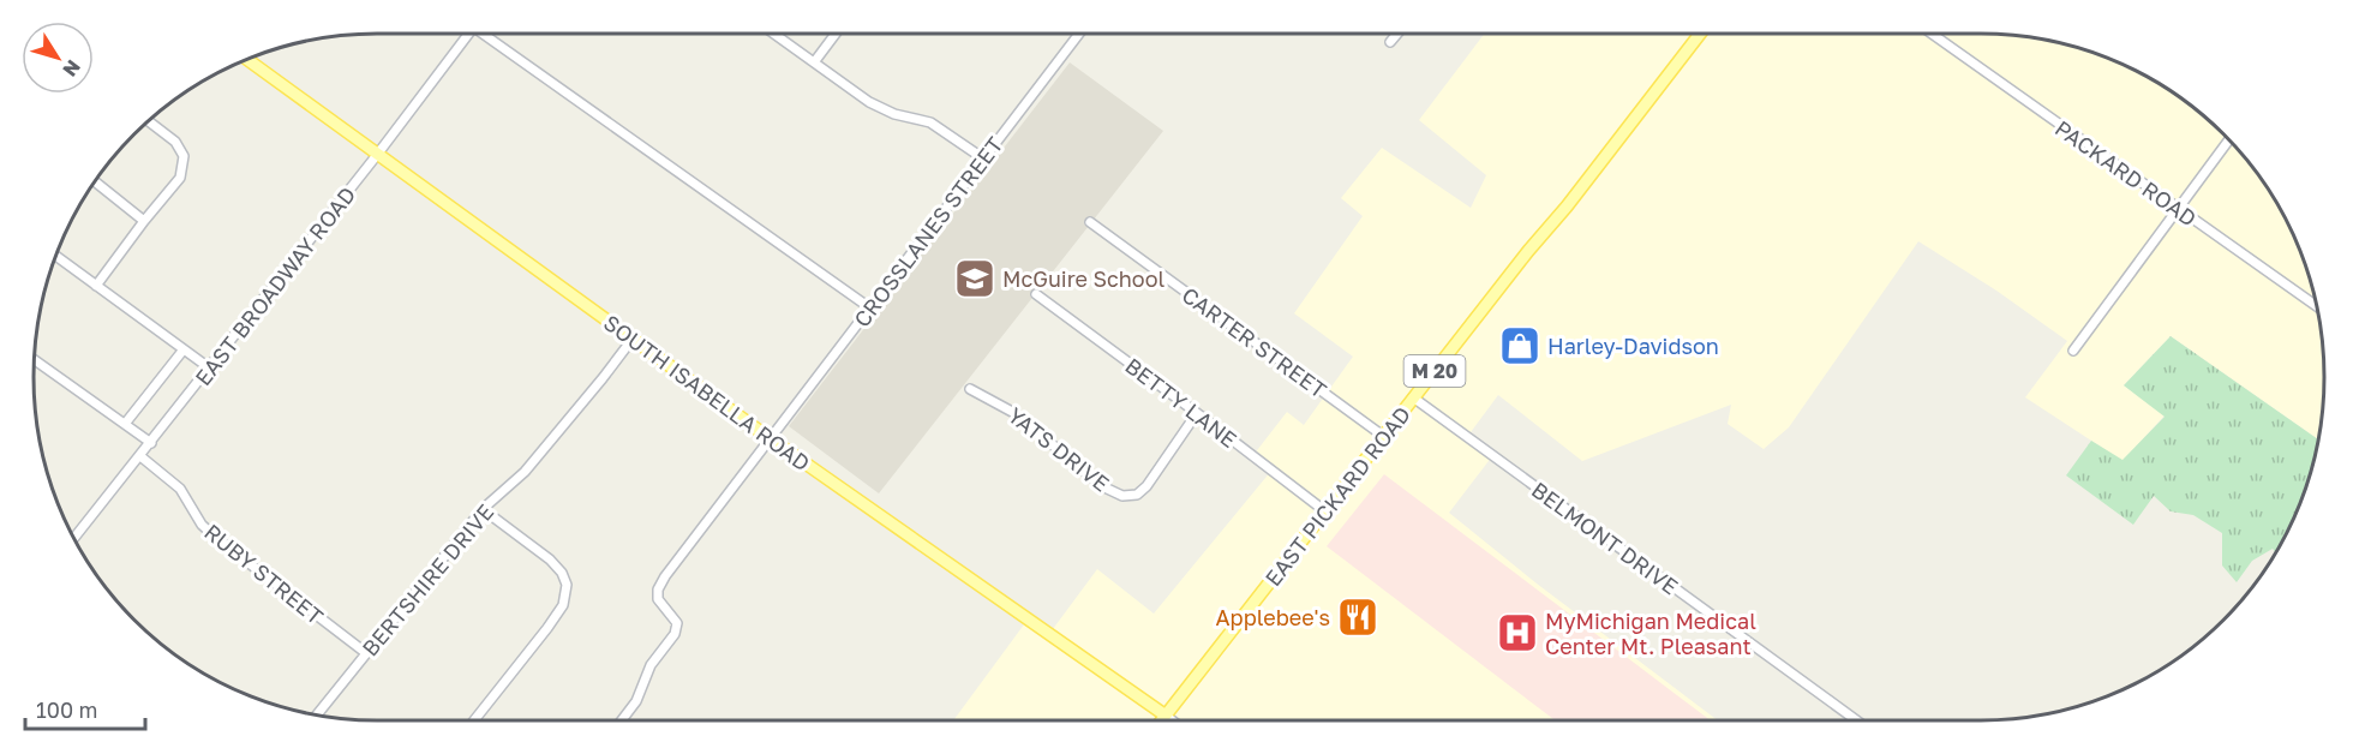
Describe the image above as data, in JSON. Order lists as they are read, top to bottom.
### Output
{
  "streets": {
    "main road": ["M 20", "SOUTH ISABELLA ROAD", "EAST PICKARD ROAD"],
    "street": [
      "PACKARD ROAD",
      "CROSSLANES STREET",
      "EAST BROADWAY ROAD",
      "CARTER STREET",
      "BETTY LANE",
      "YATS DRIVE",
      "BELMONT DRIVE",
      "RUBY STREET",
      "BERTSHIRE DRIVE"
    ]
  },
  "crossings": [
    ["CROSSLANES STREET", "SOUTH ISABELLA ROAD"],
    ["EAST BROADWAY ROAD", "SOUTH ISABELLA ROAD"],
    ["EAST BROADWAY ROAD", "RUBY STREET"],
    ["CARTER STREET", "EAST PICKARD ROAD"],
    ["SOUTH ISABELLA ROAD", "EAST PICKARD ROAD"],
    ["SOUTH ISABELLA ROAD", "BERTSHIRE DRIVE"],
    ["BETTY LANE", "YATS DRIVE"],
    ["BETTY LANE", "EAST PICKARD ROAD"],
    ["EAST PICKARD ROAD", "BELMONT DRIVE"],
    ["RUBY STREET", "BERTSHIRE DRIVE"]
  ],
  "places": {
    "school or university": ["McGuire School"],
    "shop": ["Harley-Davidson"],
    "restaurant": ["Applebee's"],
    "hospital": ["MyMichigan Medical Center Mt. Pleasant"]
  },
  "scale_bar": "100 m",
  "north": "bottom right"
}
